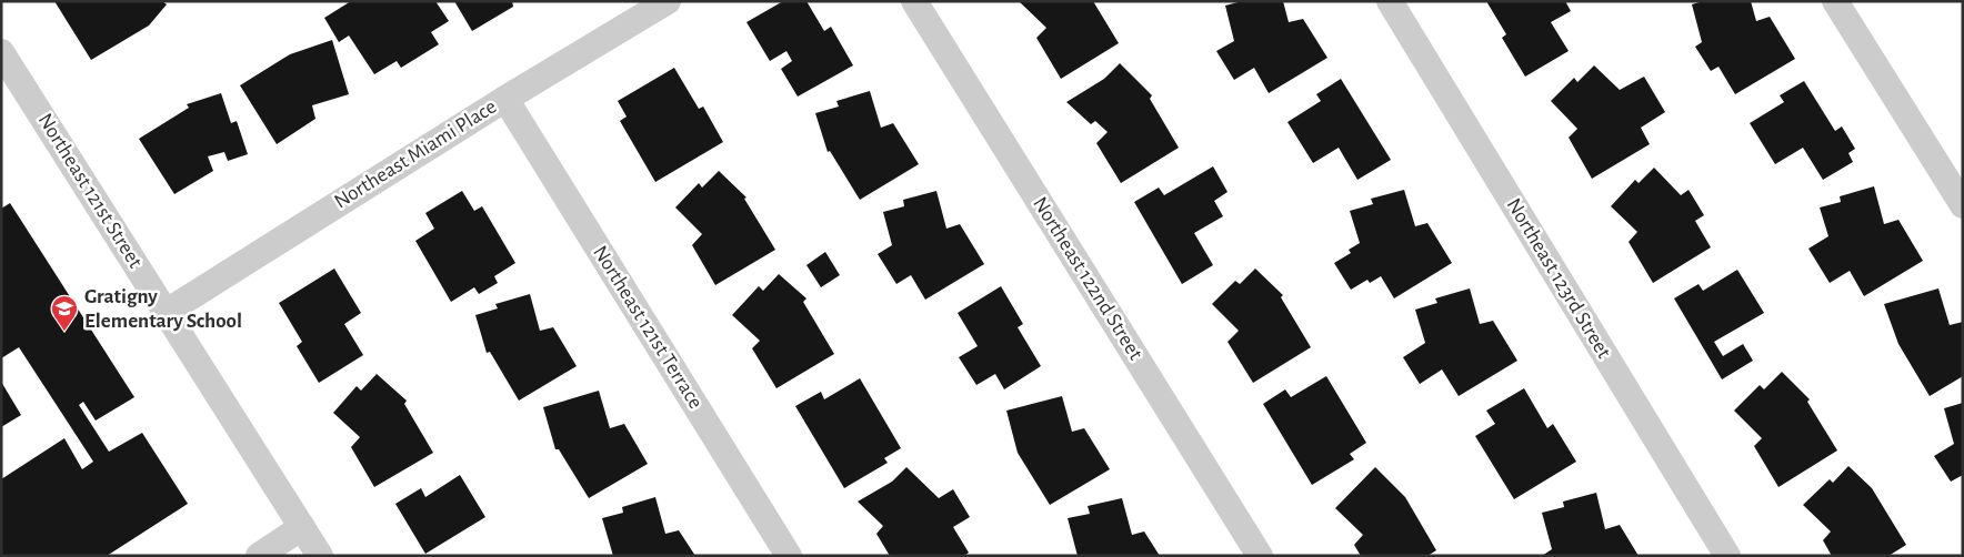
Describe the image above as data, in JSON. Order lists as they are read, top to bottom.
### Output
{
  "streets": {
    "street": [
      "Northeast Miami Place",
      "Northeast 121st Street",
      "Northeast 122nd Street",
      "Northeast 123rd Street",
      "Northeast 121st Terrace"
    ]
  },
  "crossings": [
    ["Northeast Miami Place", "Northeast 121st Street"],
    ["Northeast Miami Place", "Northeast 121st Terrace"]
  ],
  "places": {
    "school or university": ["Gratigny Elementary School"]
  }
}
